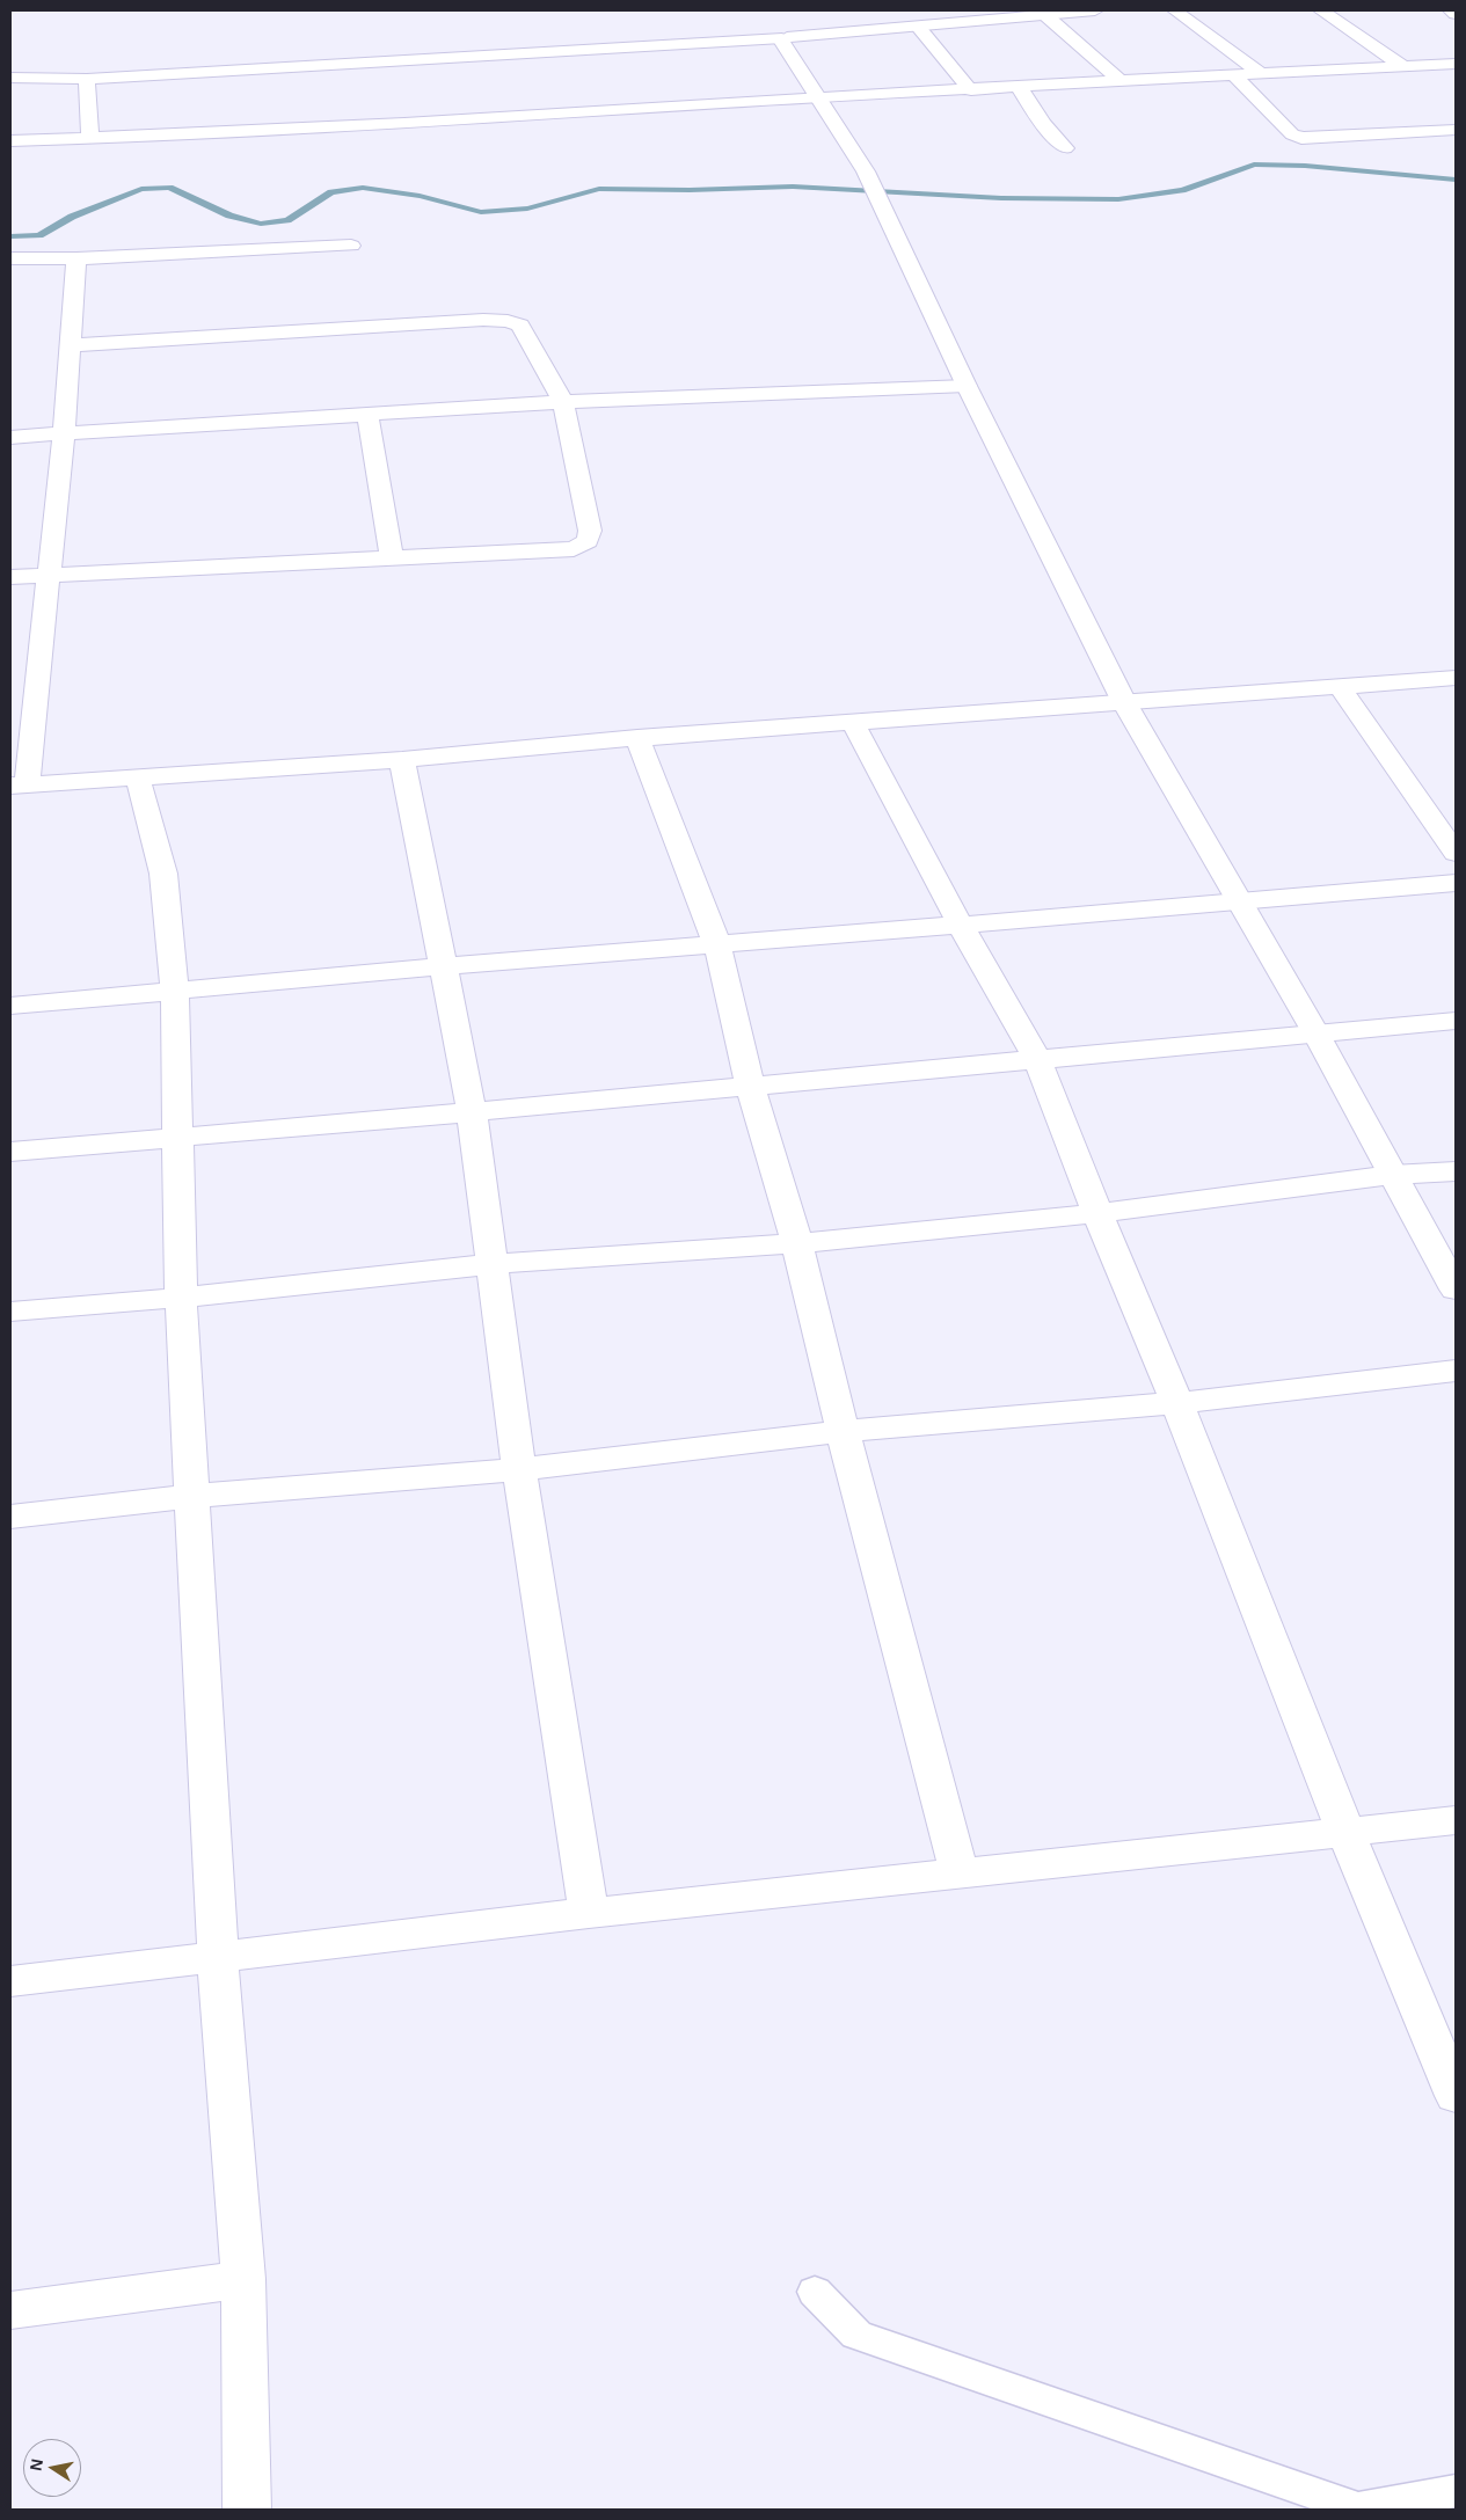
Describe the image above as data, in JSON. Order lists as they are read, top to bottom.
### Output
{
  "north": "left"
}
